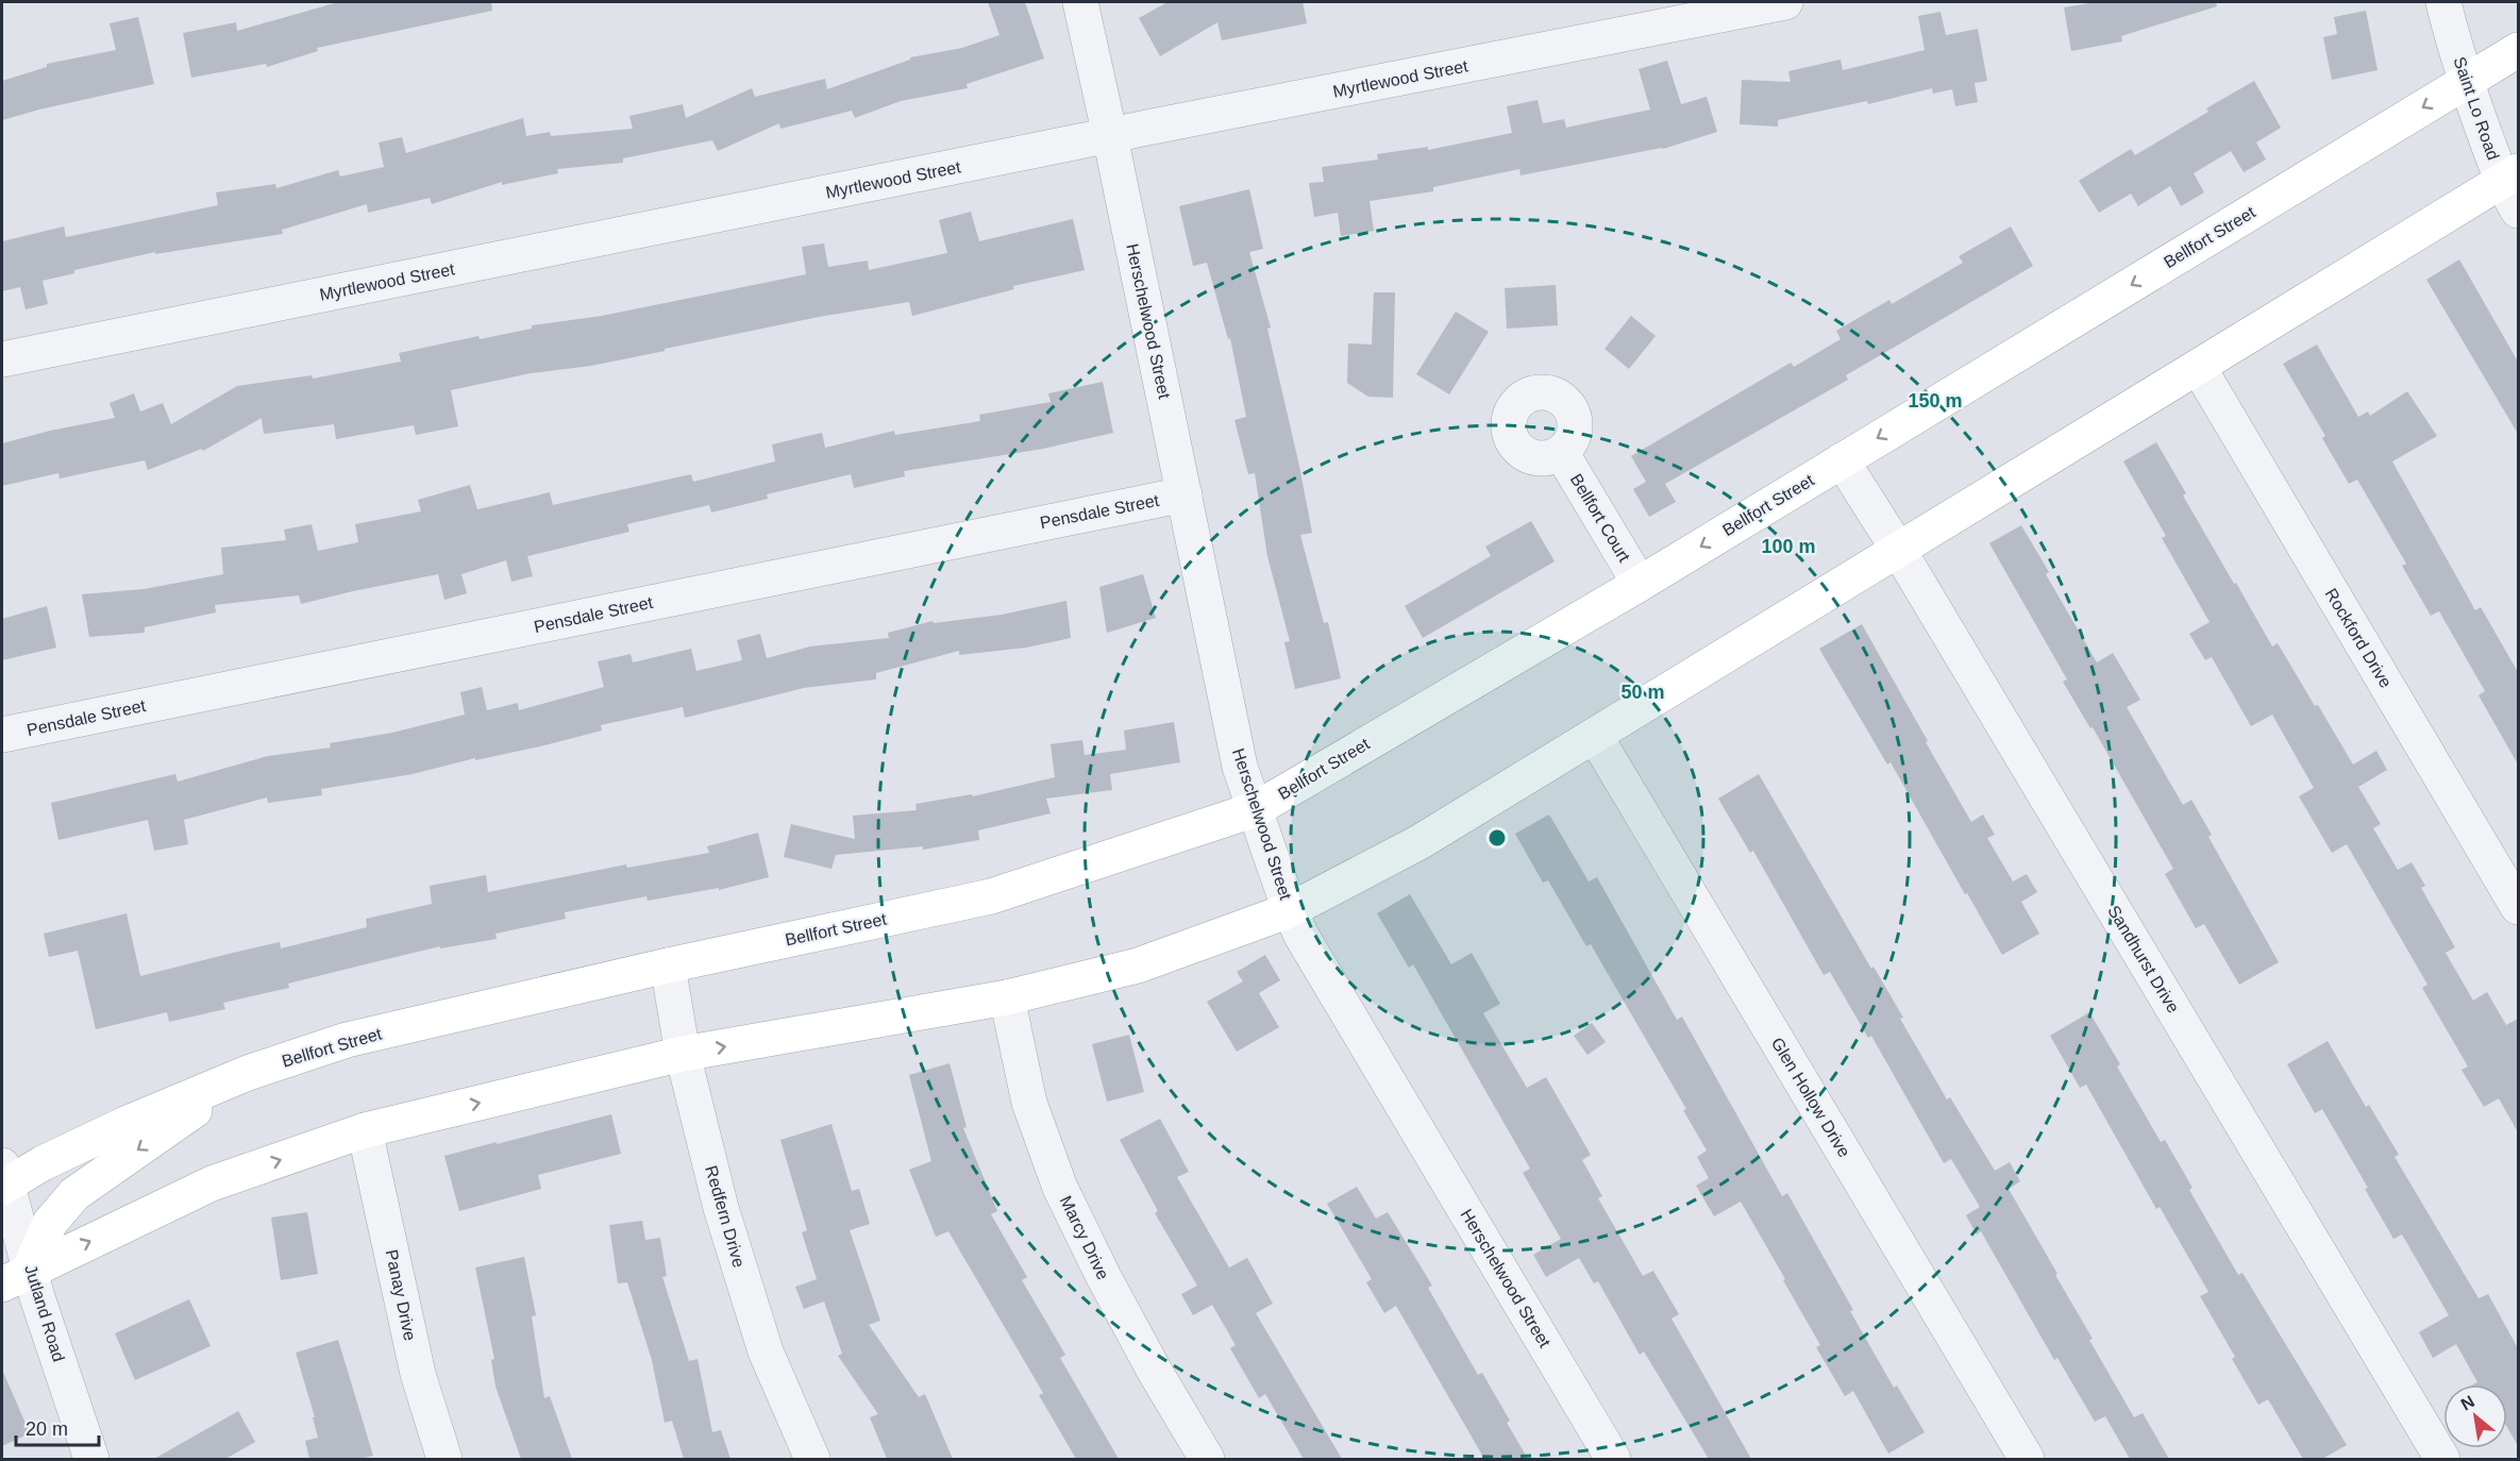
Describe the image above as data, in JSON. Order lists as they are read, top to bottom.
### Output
{
  "streets": {
    "main road": ["Bellfort Street"],
    "street": [
      "Myrtlewood Street",
      "Saint Lo Road",
      "Herschelwood Street",
      "Pensdale Street",
      "Bellfort Court",
      "Rockford Drive",
      "Sandhurst Drive",
      "Glen Hollow Drive",
      "Redfern Drive",
      "Marcy Drive",
      "Panay Drive",
      "Jutland Road"
    ]
  },
  "crossings": [
    ["Myrtlewood Street", "Herschelwood Street"],
    ["Saint Lo Road", "Bellfort Street"],
    ["Bellfort Street", "Herschelwood Street"],
    ["Bellfort Street", "Bellfort Court"],
    ["Bellfort Street", "Sandhurst Drive"],
    ["Bellfort Street", "Redfern Drive"],
    ["Bellfort Street", "Jutland Road"],
    ["Herschelwood Street", "Pensdale Street"]
  ],
  "scale_bar": "20 m",
  "north": "top left",
  "rings": ["150 m", "100 m", "50 m"]
}
